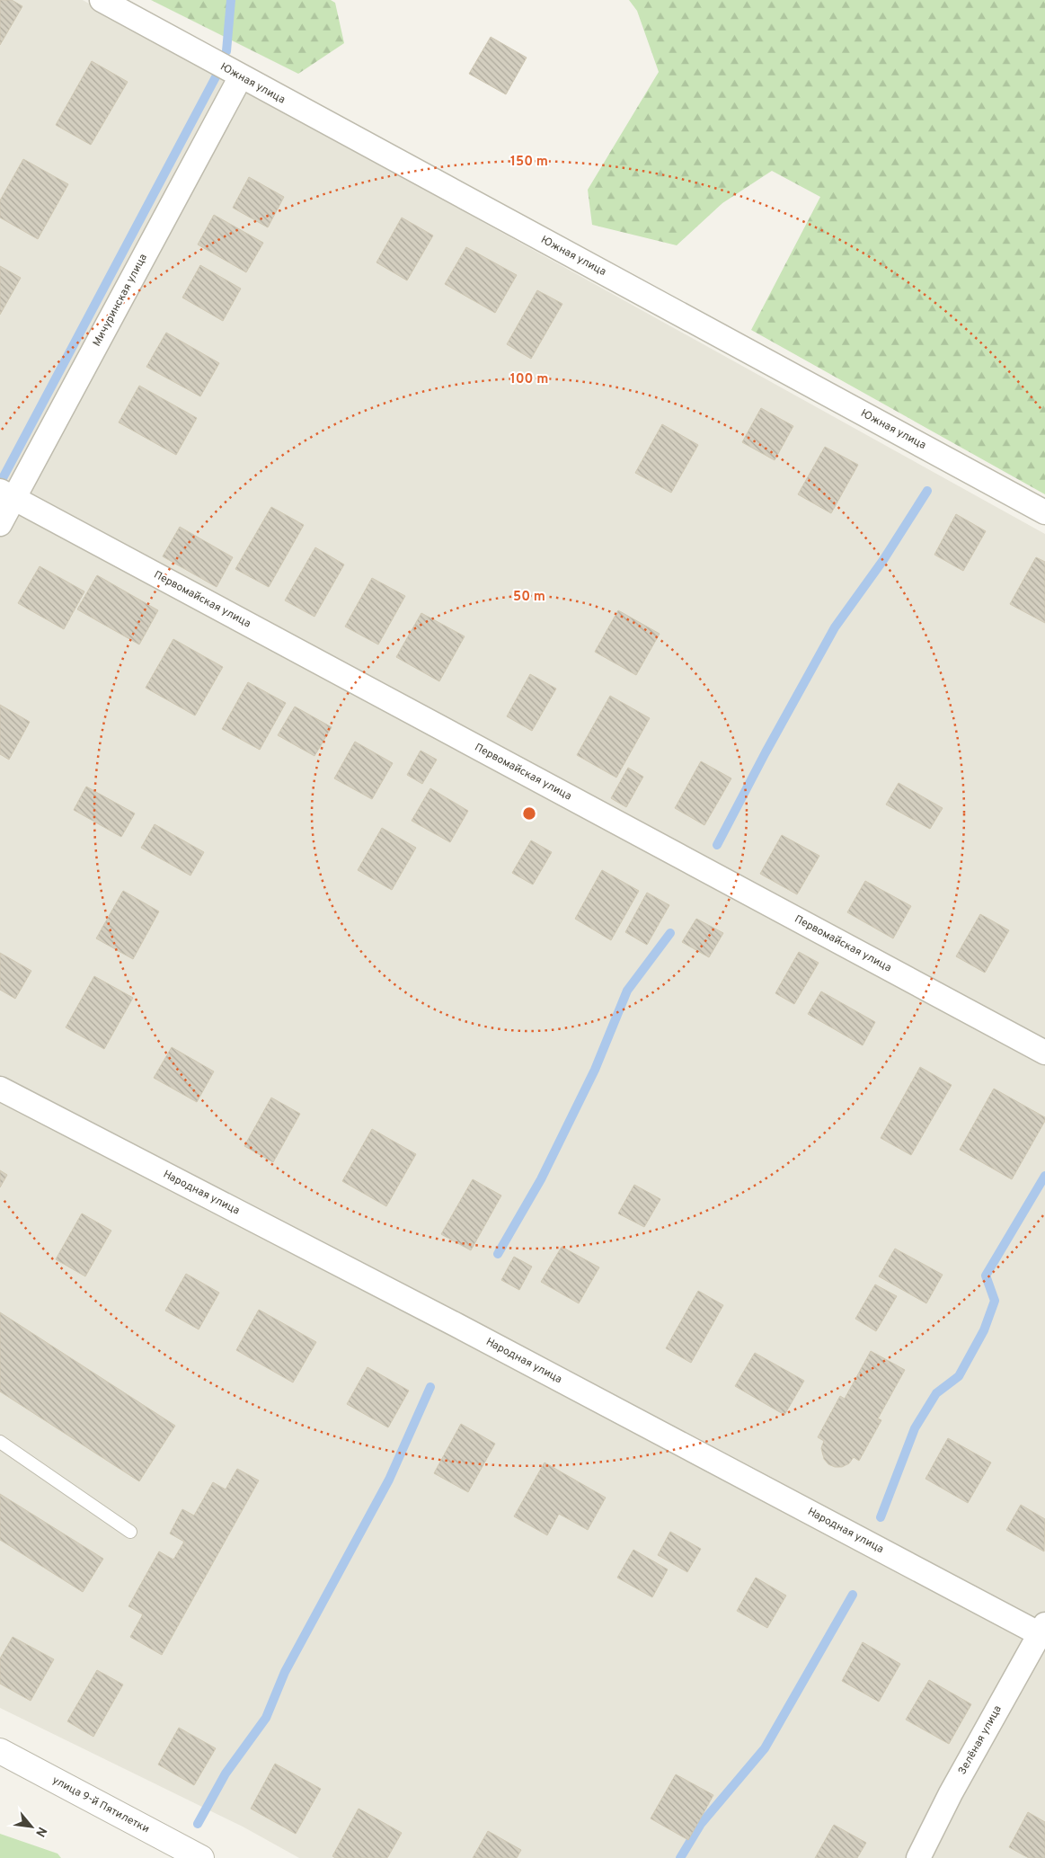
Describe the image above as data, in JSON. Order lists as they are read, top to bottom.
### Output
{
  "streets": {
    "street": [
      "Южная улица",
      "Мичуринская улица",
      "Первомайская улица",
      "Народная улица",
      "Зелёная улица",
      "улица 9-й Пятилетки"
    ]
  },
  "crossings": [
    ["Южная улица", "Мичуринская улица"],
    ["Мичуринская улица", "Первомайская улица"],
    ["Народная улица", "Зелёная улица"]
  ],
  "north": "bottom right",
  "rings": ["150 m", "100 m", "50 m"]
}
